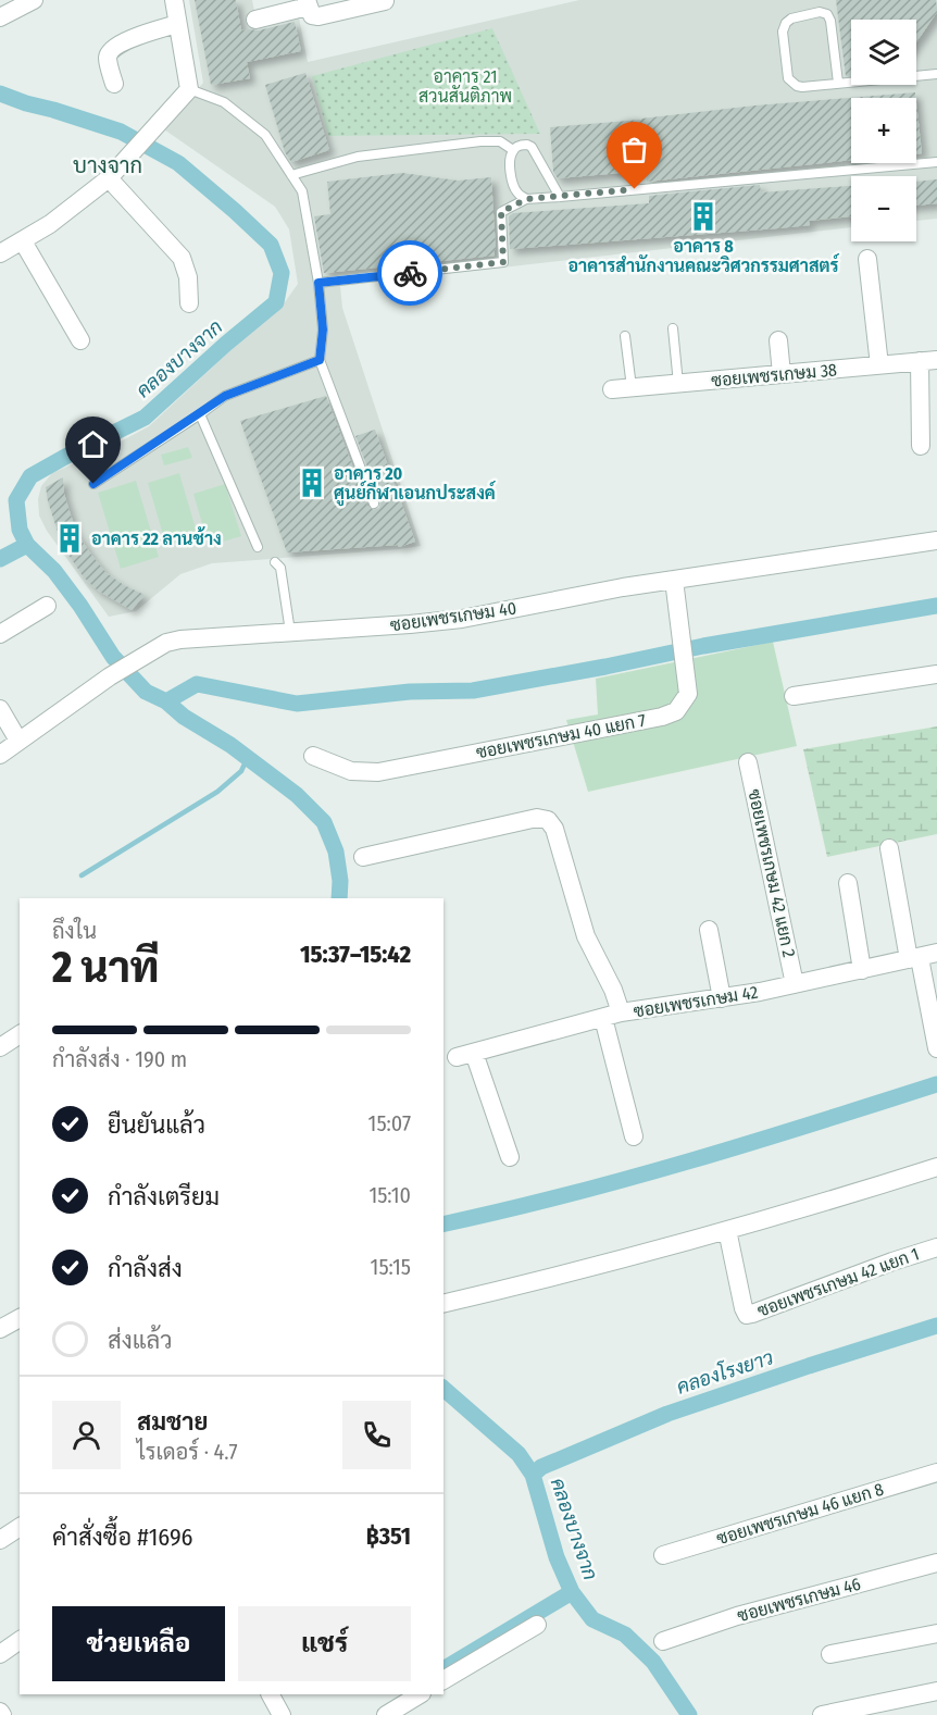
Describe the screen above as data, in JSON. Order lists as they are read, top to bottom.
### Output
{
  "streets": {
    "street": [
      "ซอยเพชรเกษม 38",
      "ซอยเพชรเกษม 40",
      "ซอยเพชรเกษม 40 แยก 7",
      "ซอยเพชรเกษม 42 แยก 2",
      "ซอยเพชรเกษม 42",
      "ซอยเพชรเกษม 42 แยก 1",
      "ซอยเพชรเกษม 46 แยก 8",
      "ซอยเพชรเกษม 46"
    ]
  },
  "crossings": [
    ["ซอยเพชรเกษม 40", "ซอยเพชรเกษม 40 แยก 7"],
    ["ซอยเพชรเกษม 42 แยก 2", "ซอยเพชรเกษม 42"]
  ],
  "districts": ["บางจาก"],
  "water": ["คลองบางจาก", "คลองโรงยาว"],
  "parks": ["อาคาร 21 สวนสันติภาพ"],
  "places": {
    "building": ["อาคาร 8 อาคารสำนักงานคณะวิศวกรรมศาสตร์", "อาคาร 20 ศูนย์กีฬาเอนกประสงค์", "อาคาร 22 ลานช้าง"]
  },
  "page": {
    "map_buttons": ["+", "−"],
    "heading": ["2 นาที", "ถึงใน", "15:37–15:42"],
    "panel": [
      "สมชาย",
      "ไรเดอร์ · 4.7",
      "คำสั่งซื้อ #1696",
      "฿351"
    ],
    "bar": "กำลังส่ง · 190 m",
    "list": [
      ["ยืนยันแล้ว", "15:07"],
      ["กำลังเตรียม", "15:10"],
      ["กำลังส่ง", "15:15"],
      "ส่งแล้ว"
    ],
    "buttons": ["ช่วยเหลือ", "แชร์"]
  }
}
